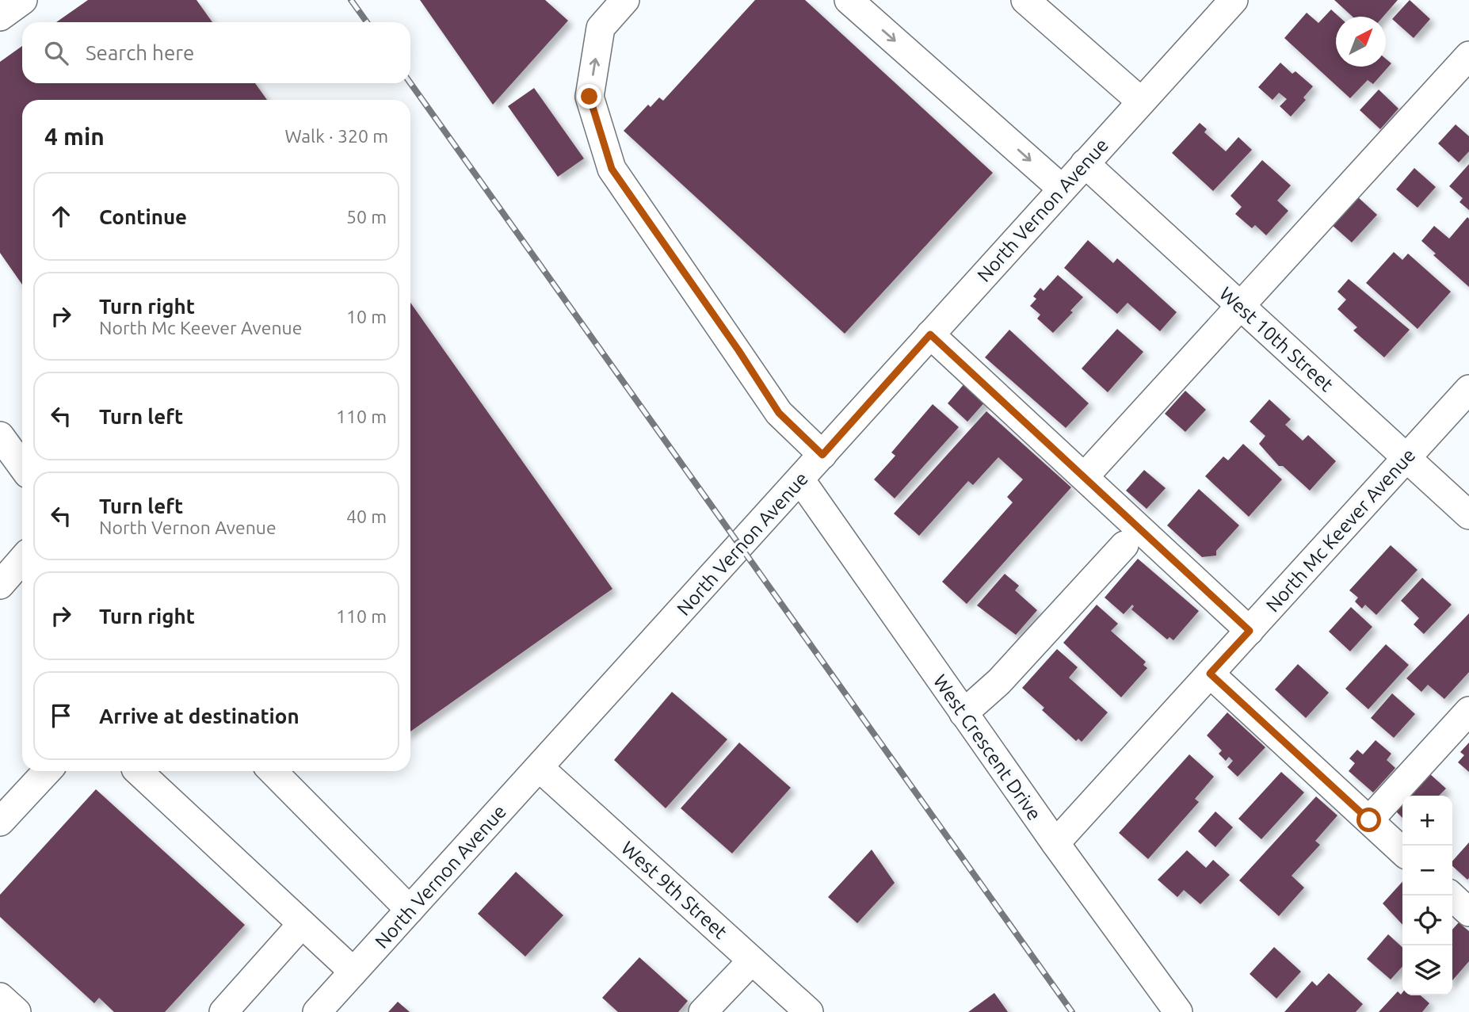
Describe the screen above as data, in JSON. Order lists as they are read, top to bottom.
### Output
{
  "streets": {
    "street": [
      "North Vernon Avenue",
      "West 10th Street",
      "North Mc Keever Avenue",
      "West Crescent Drive",
      "West 9th Street"
    ]
  },
  "crossings": [
    ["North Vernon Avenue", "West 10th Street"],
    ["North Vernon Avenue", "West Crescent Drive"],
    ["North Vernon Avenue", "West 9th Street"],
    ["West 10th Street", "North Mc Keever Avenue"],
    ["North Mc Keever Avenue", "West Crescent Drive"]
  ],
  "north": "top right",
  "page": {
    "search": "Search here",
    "heading": ["4 min", "Walk · 320 m"],
    "list": [
      ["Continue", "50 m"],
      ["Turn right", "North Mc Keever Avenue", "10 m"],
      ["Turn left", "110 m"],
      ["Turn left", "North Vernon Avenue", "40 m"],
      ["Turn right", "110 m"],
      "Arrive at destination"
    ],
    "map_buttons": ["+", "−"]
  }
}
